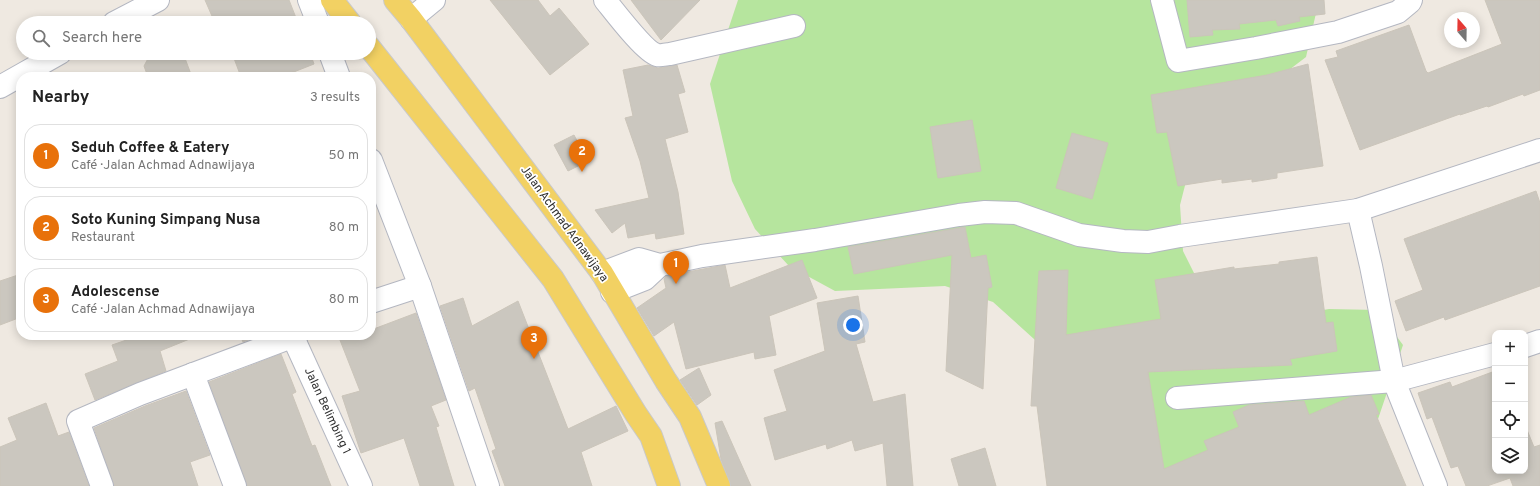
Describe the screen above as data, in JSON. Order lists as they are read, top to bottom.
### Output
{
  "streets": {
    "main road": ["Jalan Achmad Adnawijaya"],
    "street": ["Jalan Belimbing 1"]
  },
  "north": "top",
  "page": {
    "search": "Search here",
    "heading": ["Nearby", "3 results"],
    "list": [
      {
        "mark": "1",
        "name": "Seduh Coffee & Eatery",
        "note": "Café · Jalan Achmad Adnawijaya",
        "value": "50 m"
      },
      {
        "mark": "2",
        "name": "Soto Kuning Simpang Nusa",
        "note": "Restaurant",
        "value": "80 m"
      },
      {
        "mark": "3",
        "name": "Adolescense",
        "note": "Café · Jalan Achmad Adnawijaya",
        "value": "80 m"
      }
    ],
    "pins": ["2", "1", "3"],
    "map_buttons": ["+", "−"]
  }
}
